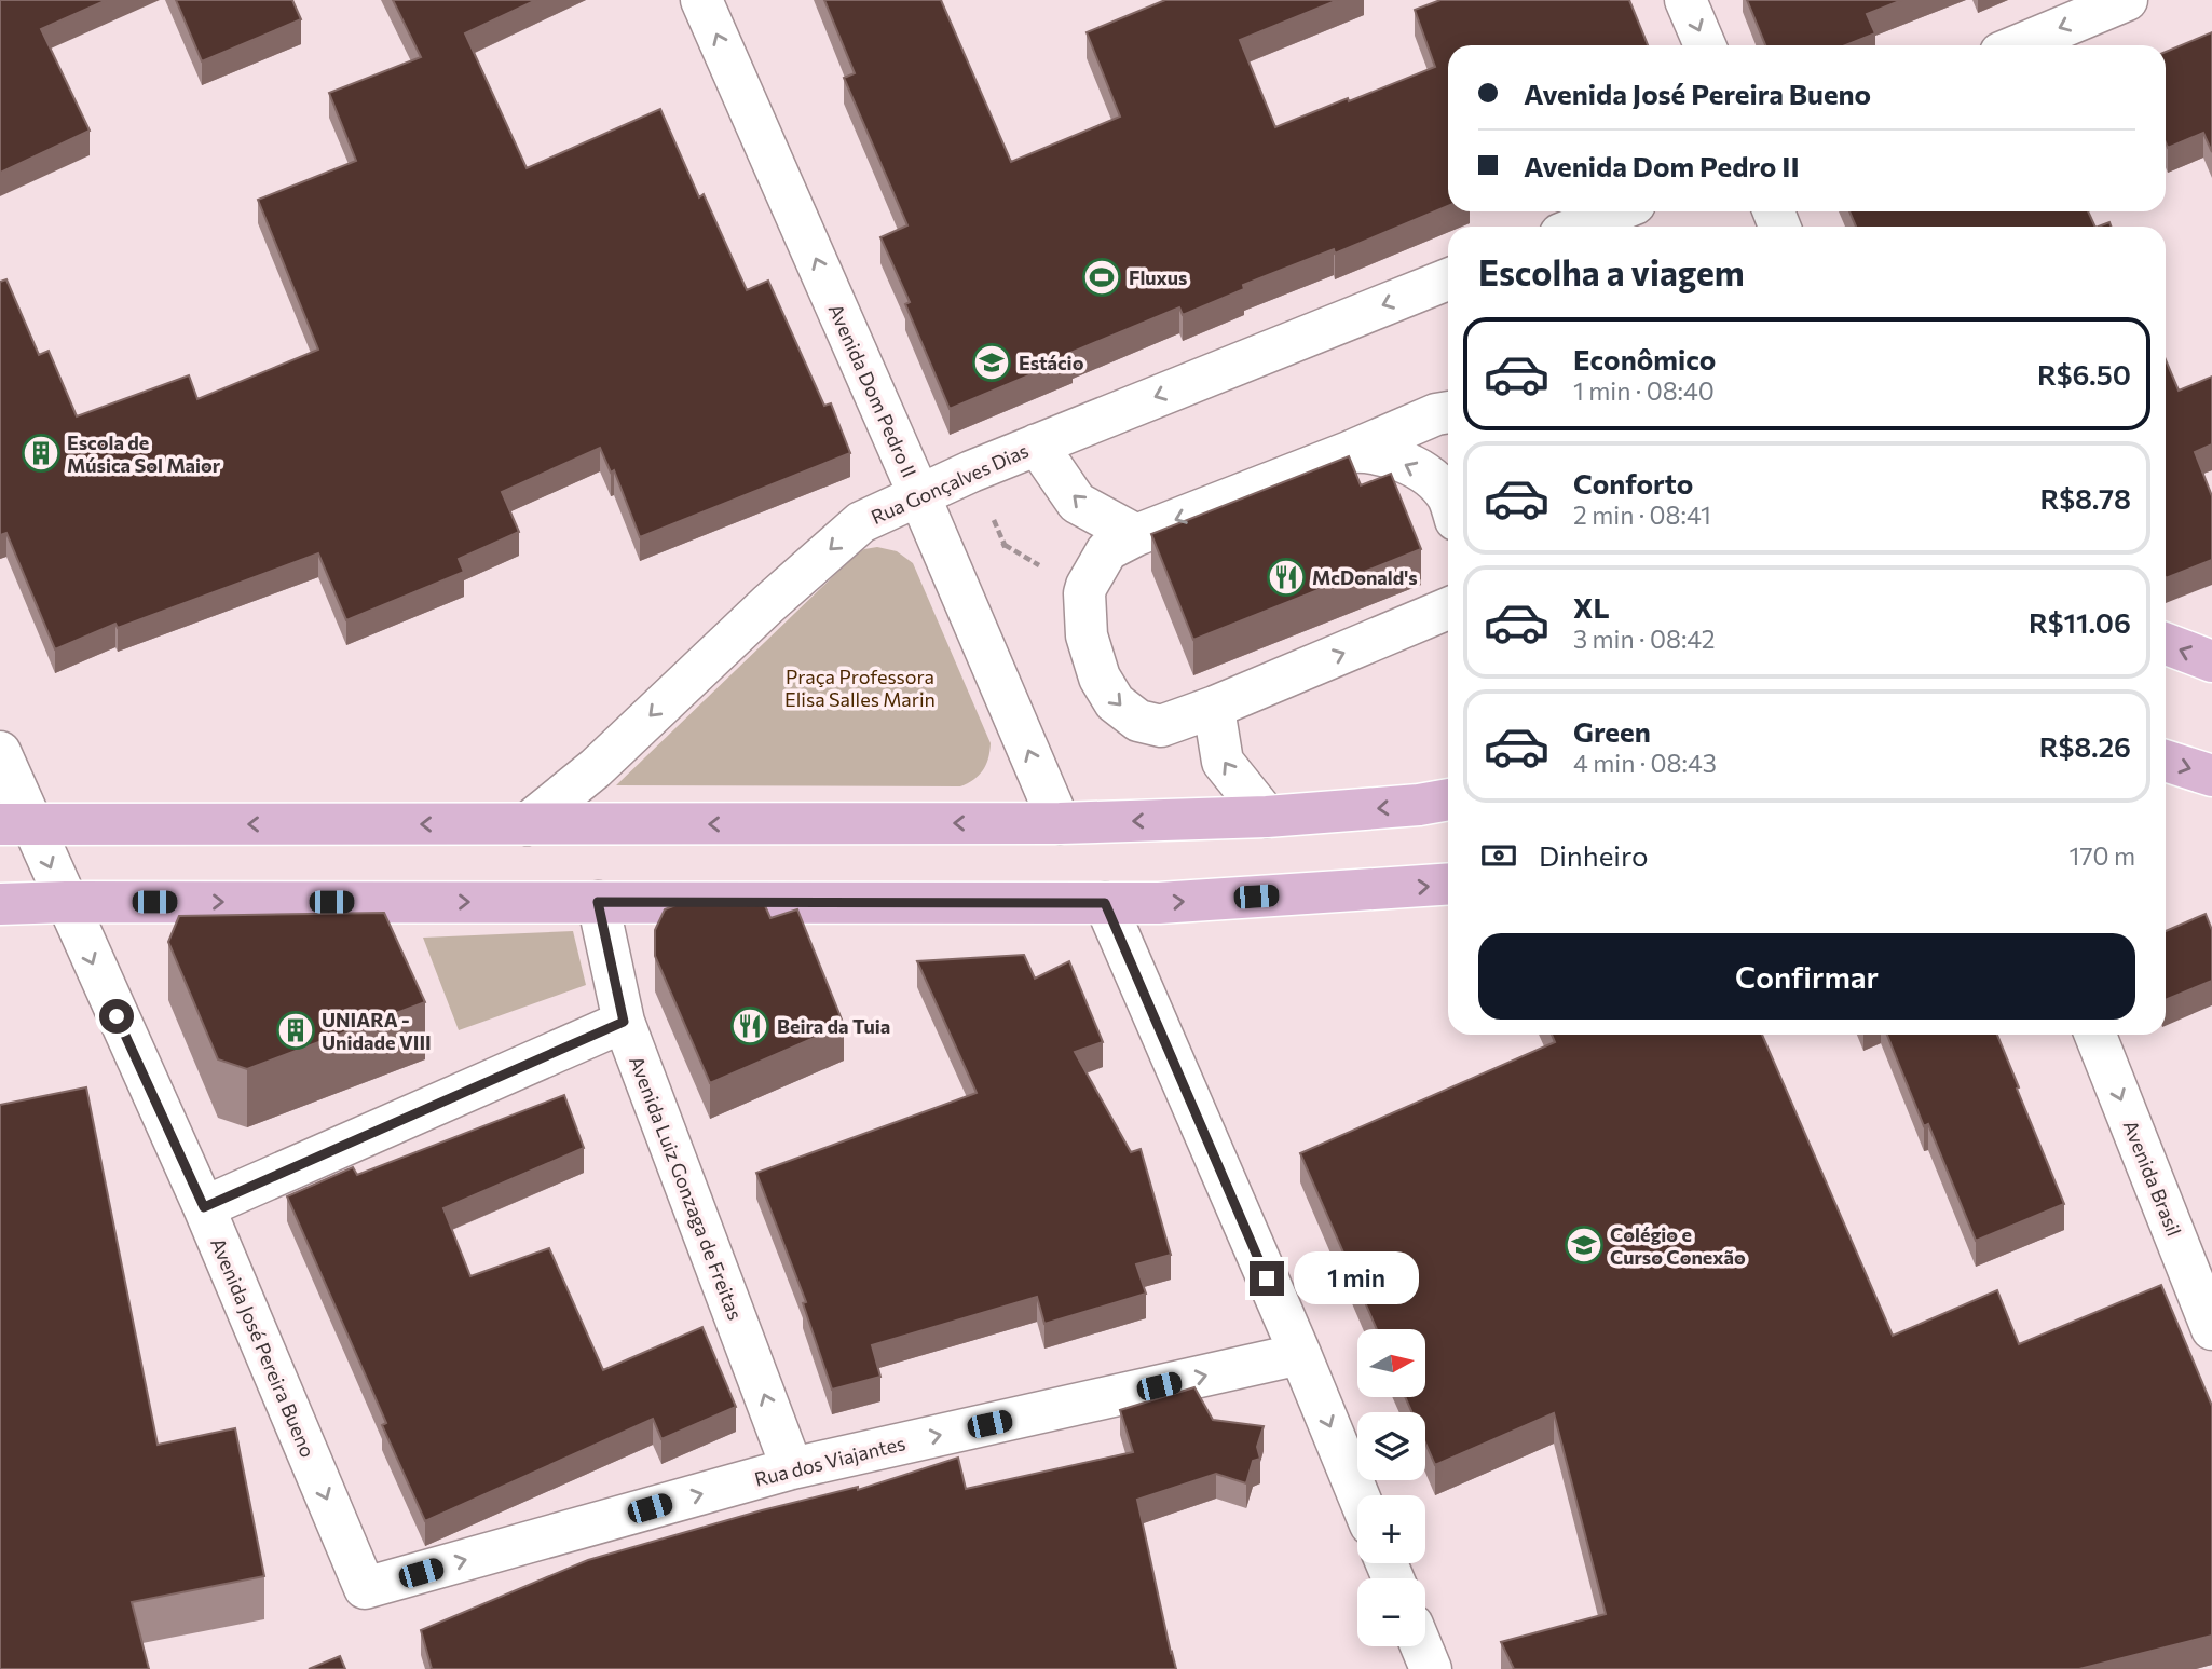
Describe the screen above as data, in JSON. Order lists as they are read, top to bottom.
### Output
{
  "streets": {
    "street": [
      "Avenida Dom Pedro II",
      "Rua Gonçalves Dias",
      "Avenida Brasil",
      "Avenida Luiz Gonzaga de Freitas",
      "Avenida José Pereira Bueno",
      "Rua dos Viajantes"
    ]
  },
  "crossings": [
    ["Avenida Dom Pedro II", "Rua Gonçalves Dias"],
    ["Avenida Luiz Gonzaga de Freitas", "Rua dos Viajantes"],
    ["Avenida José Pereira Bueno", "Rua dos Viajantes"]
  ],
  "one_way": [
    "Avenida Dom Pedro II",
    "Avenida Brasil",
    "Avenida Luiz Gonzaga de Freitas",
    "Avenida José Pereira Bueno",
    "Rua dos Viajantes"
  ],
  "parks": ["Praça Professora Elisa Salles Marin"],
  "places": {
    "sports": ["Fluxus"],
    "school or university": ["Estácio", "Colégio e Curso Conexão"],
    "building": ["Escola de Música Sol Maior", "UNIARA - Unidade VIII"],
    "restaurant": ["McDonald's", "Beira da Tuia"]
  },
  "north": "right",
  "page": {
    "banner": ["Avenida José Pereira Bueno", "Avenida Dom Pedro II"],
    "heading": "Escolha a viagem",
    "list": [
      {
        "name": "Econômico",
        "note": "1 min · 08:40",
        "value": "R$6.50"
      },
      {
        "name": "Conforto",
        "note": "2 min · 08:41",
        "value": "R$8.78"
      },
      {
        "name": "XL",
        "note": "3 min · 08:42",
        "value": "R$11.06"
      },
      {
        "name": "Green",
        "note": "4 min · 08:43",
        "value": "R$8.26"
      }
    ],
    "pay": ["Dinheiro", "170 m"],
    "buttons": "Confirmar",
    "bubble": "1 min",
    "map_buttons": ["+", "−"]
  }
}
